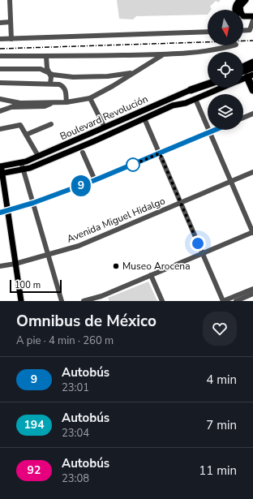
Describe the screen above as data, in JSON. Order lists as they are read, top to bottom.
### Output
{
  "streets": {
    "main road": ["Boulevard Revolución"],
    "street": ["Avenida Miguel Hidalgo"]
  },
  "places": ["Museo Arocena"],
  "lines": ["bus line 9"],
  "scale_bar": "100 m",
  "north": "bottom",
  "page": {
    "on_map": "9",
    "scale": "100 m",
    "heading": ["Omnibus de México", "A pie · 4 min · 260 m"],
    "list": [
      {
        "mark": "9",
        "name": "Autobús",
        "note": "23:01",
        "value": "4 min"
      },
      {
        "mark": "194",
        "name": "Autobús",
        "note": "23:04",
        "value": "7 min"
      },
      {
        "mark": "92",
        "name": "Autobús",
        "note": "23:08",
        "value": "11 min"
      }
    ]
  }
}
